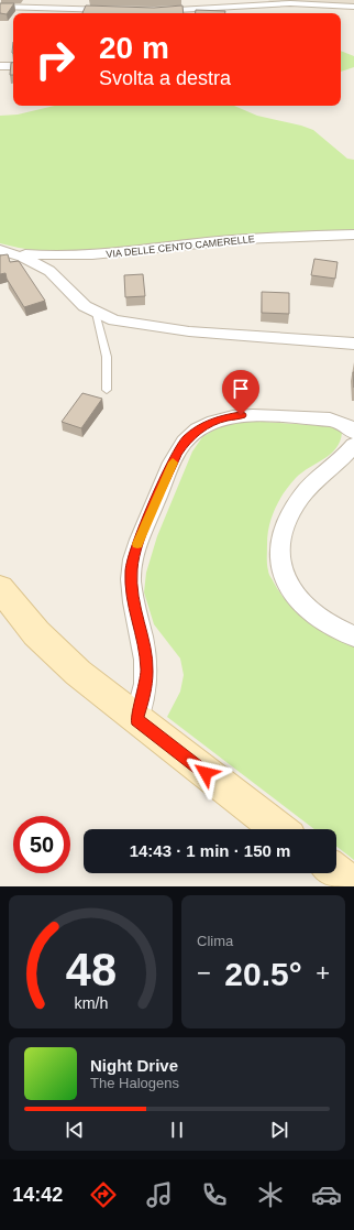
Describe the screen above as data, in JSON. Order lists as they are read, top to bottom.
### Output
{
  "streets": {
    "street": ["VIA DELLE CENTO CAMERELLE"]
  },
  "page": {
    "turn": ["20 m", "Svolta a destra"],
    "limit": "50",
    "trip": "14:43 · 1 min · 150 m",
    "tile": "Clima",
    "heat": ["−", "20.5°", "+"],
    "song": ["Night Drive", "The Halogens"],
    "tabs": "14:42",
    "gauge": ["48", "km/h"]
  }
}
